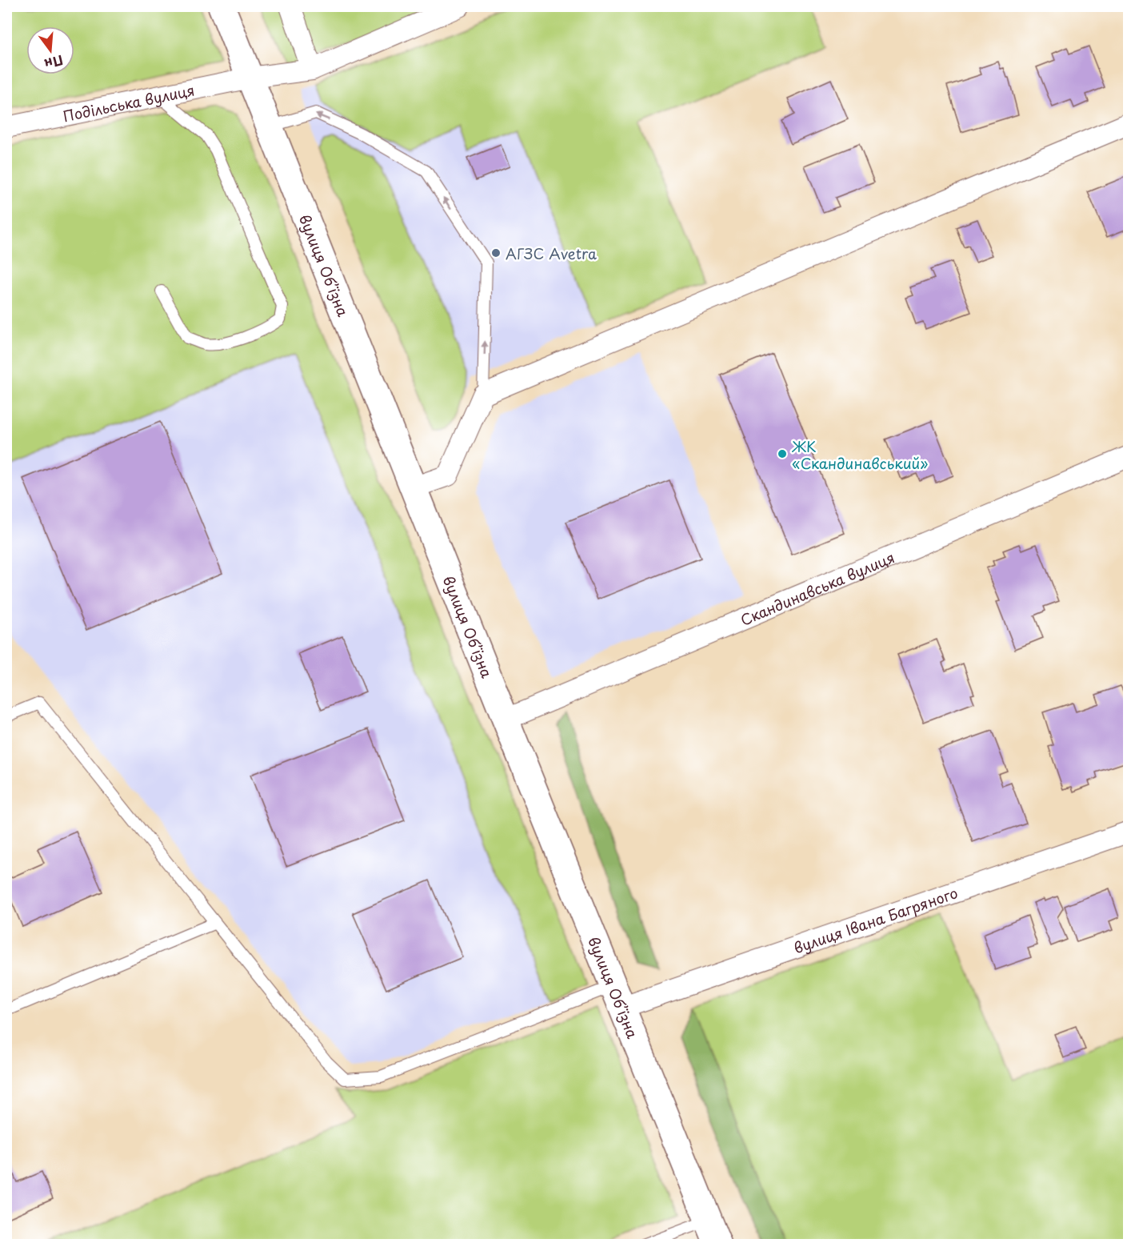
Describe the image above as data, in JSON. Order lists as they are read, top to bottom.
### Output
{
  "streets": {
    "highway": ["вулиця Об’їзна"],
    "street": ["Подільська вулиця", "Скандинавська вулиця", "вулиця Івана Багряного"]
  },
  "crossings": [
    ["Подільська вулиця", "вулиця Об’їзна"],
    ["вулиця Об’їзна", "Скандинавська вулиця"],
    ["вулиця Об’їзна", "вулиця Івана Багряного"]
  ],
  "places": ["АГЗС Avetra", "ЖК «Скандинавський»"],
  "north": "bottom"
}
